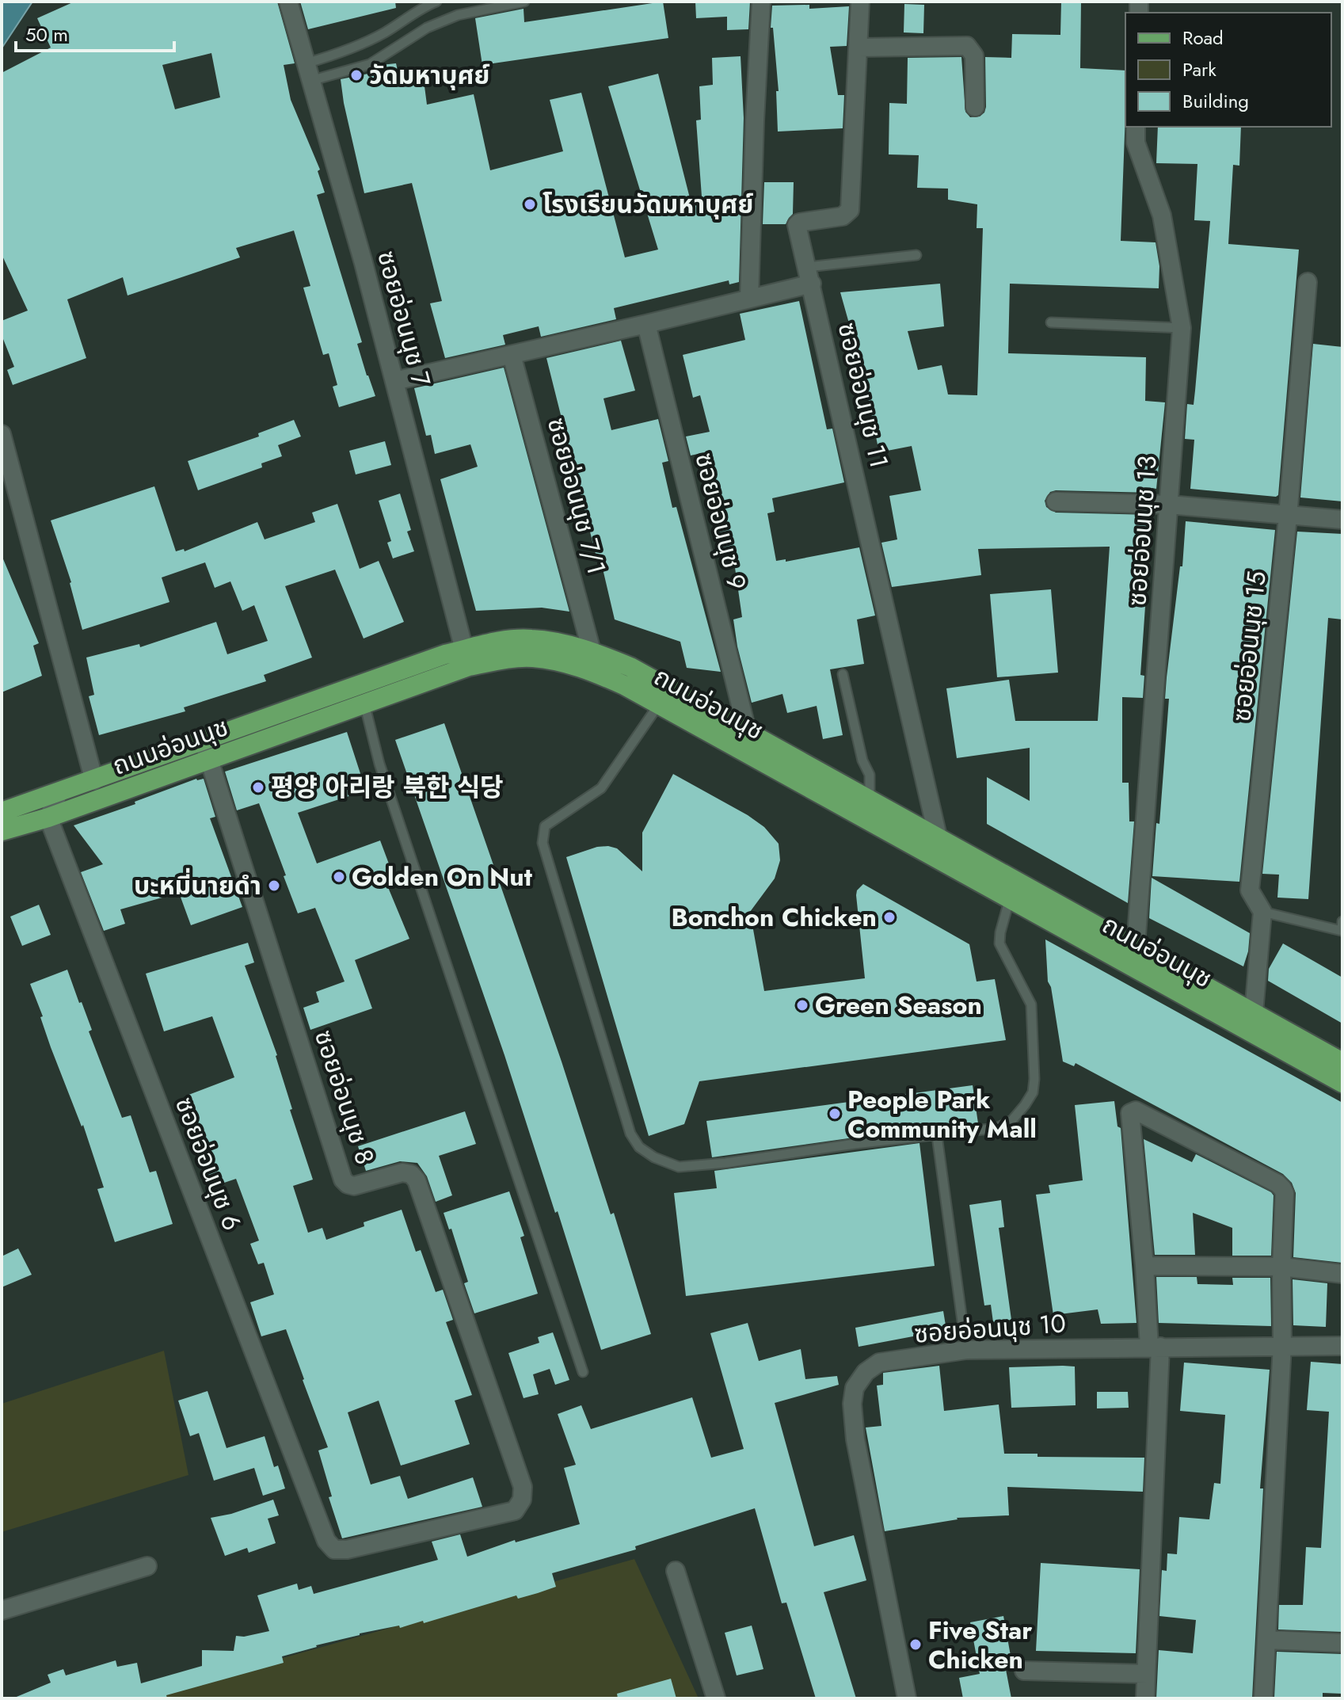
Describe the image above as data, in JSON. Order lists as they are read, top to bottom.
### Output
{
  "streets": {
    "main road": ["ถนนอ่อนนุช"],
    "street": [
      "ซอยอ่อนนุช 7",
      "ซอยอ่อนนุช 11",
      "ซอยอ่อนนุช 7/1",
      "ซอยอ่อนนุช 9",
      "ซอยอ่อนนุช 13",
      "ซอยอ่อนนุช 15",
      "ซอยอ่อนนุช 8",
      "ซอยอ่อนนุช 6",
      "ซอยอ่อนนุช 10"
    ]
  },
  "crossings": [
    ["ซอยอ่อนนุช 7", "ถนนอ่อนนุช"],
    ["ซอยอ่อนนุช 11", "ถนนอ่อนนุช"],
    ["ซอยอ่อนนุช 7/1", "ถนนอ่อนนุช"],
    ["ซอยอ่อนนุช 9", "ถนนอ่อนนุช"],
    ["ซอยอ่อนนุช 13", "ถนนอ่อนนุช"],
    ["ซอยอ่อนนุช 15", "ถนนอ่อนนุช"],
    ["ถนนอ่อนนุช", "ซอยอ่อนนุช 8"],
    ["ถนนอ่อนนุช", "ซอยอ่อนนุช 6"],
    ["ซอยอ่อนนุช 8", "ซอยอ่อนนุช 6"]
  ],
  "places": [
    "วัดมหาบุศย์",
    "โรงเรียนวัดมหาบุศย์",
    "평양 아리랑 북한 식당",
    "Golden On Nut",
    "บะหมี่นายดำ",
    "Bonchon Chicken",
    "Green Season",
    "People Park Community Mall",
    "Five Star Chicken"
  ],
  "legend": ["Road", "Park", "Building"],
  "scale_bar": "50 m"
}
